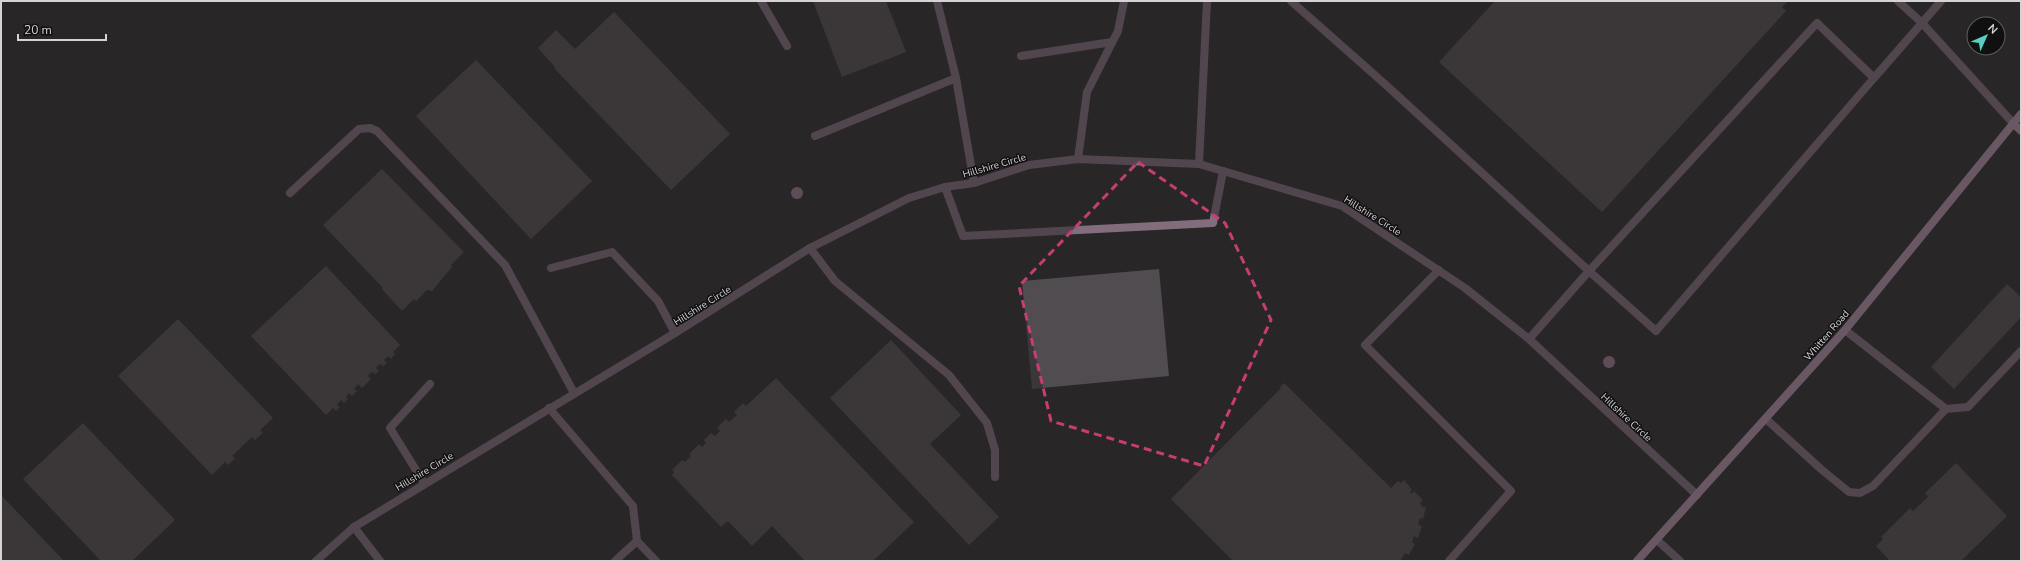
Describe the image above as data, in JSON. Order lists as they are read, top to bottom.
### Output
{
  "streets": {
    "main road": ["Whitten Road"],
    "street": ["Hillshire Circle"]
  },
  "crossings": [
    ["Hillshire Circle", "Whitten Road"]
  ],
  "scale_bar": "20 m",
  "north": "top right"
}
